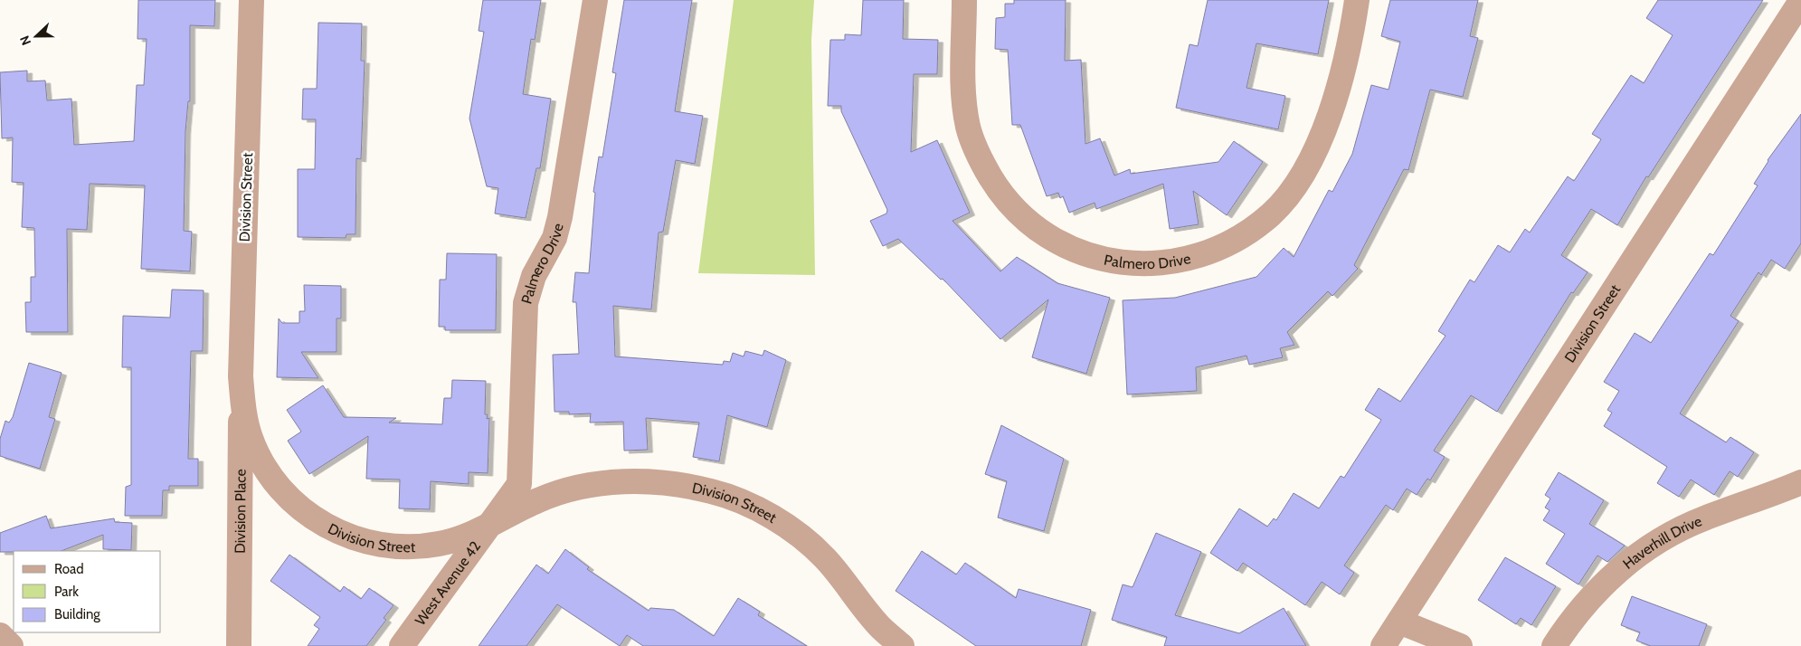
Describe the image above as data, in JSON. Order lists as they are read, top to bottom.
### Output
{
  "streets": {
    "street": [
      "Division Street",
      "Palmero Drive",
      "Division Place",
      "Haverhill Drive",
      "West Avenue 42"
    ]
  },
  "crossings": [
    ["Division Street", "Palmero Drive"],
    ["Division Street", "Division Place"],
    ["Division Street", "West Avenue 42"],
    ["Palmero Drive", "West Avenue 42"]
  ],
  "legend": ["Road", "Park", "Building"],
  "north": "left"
}
